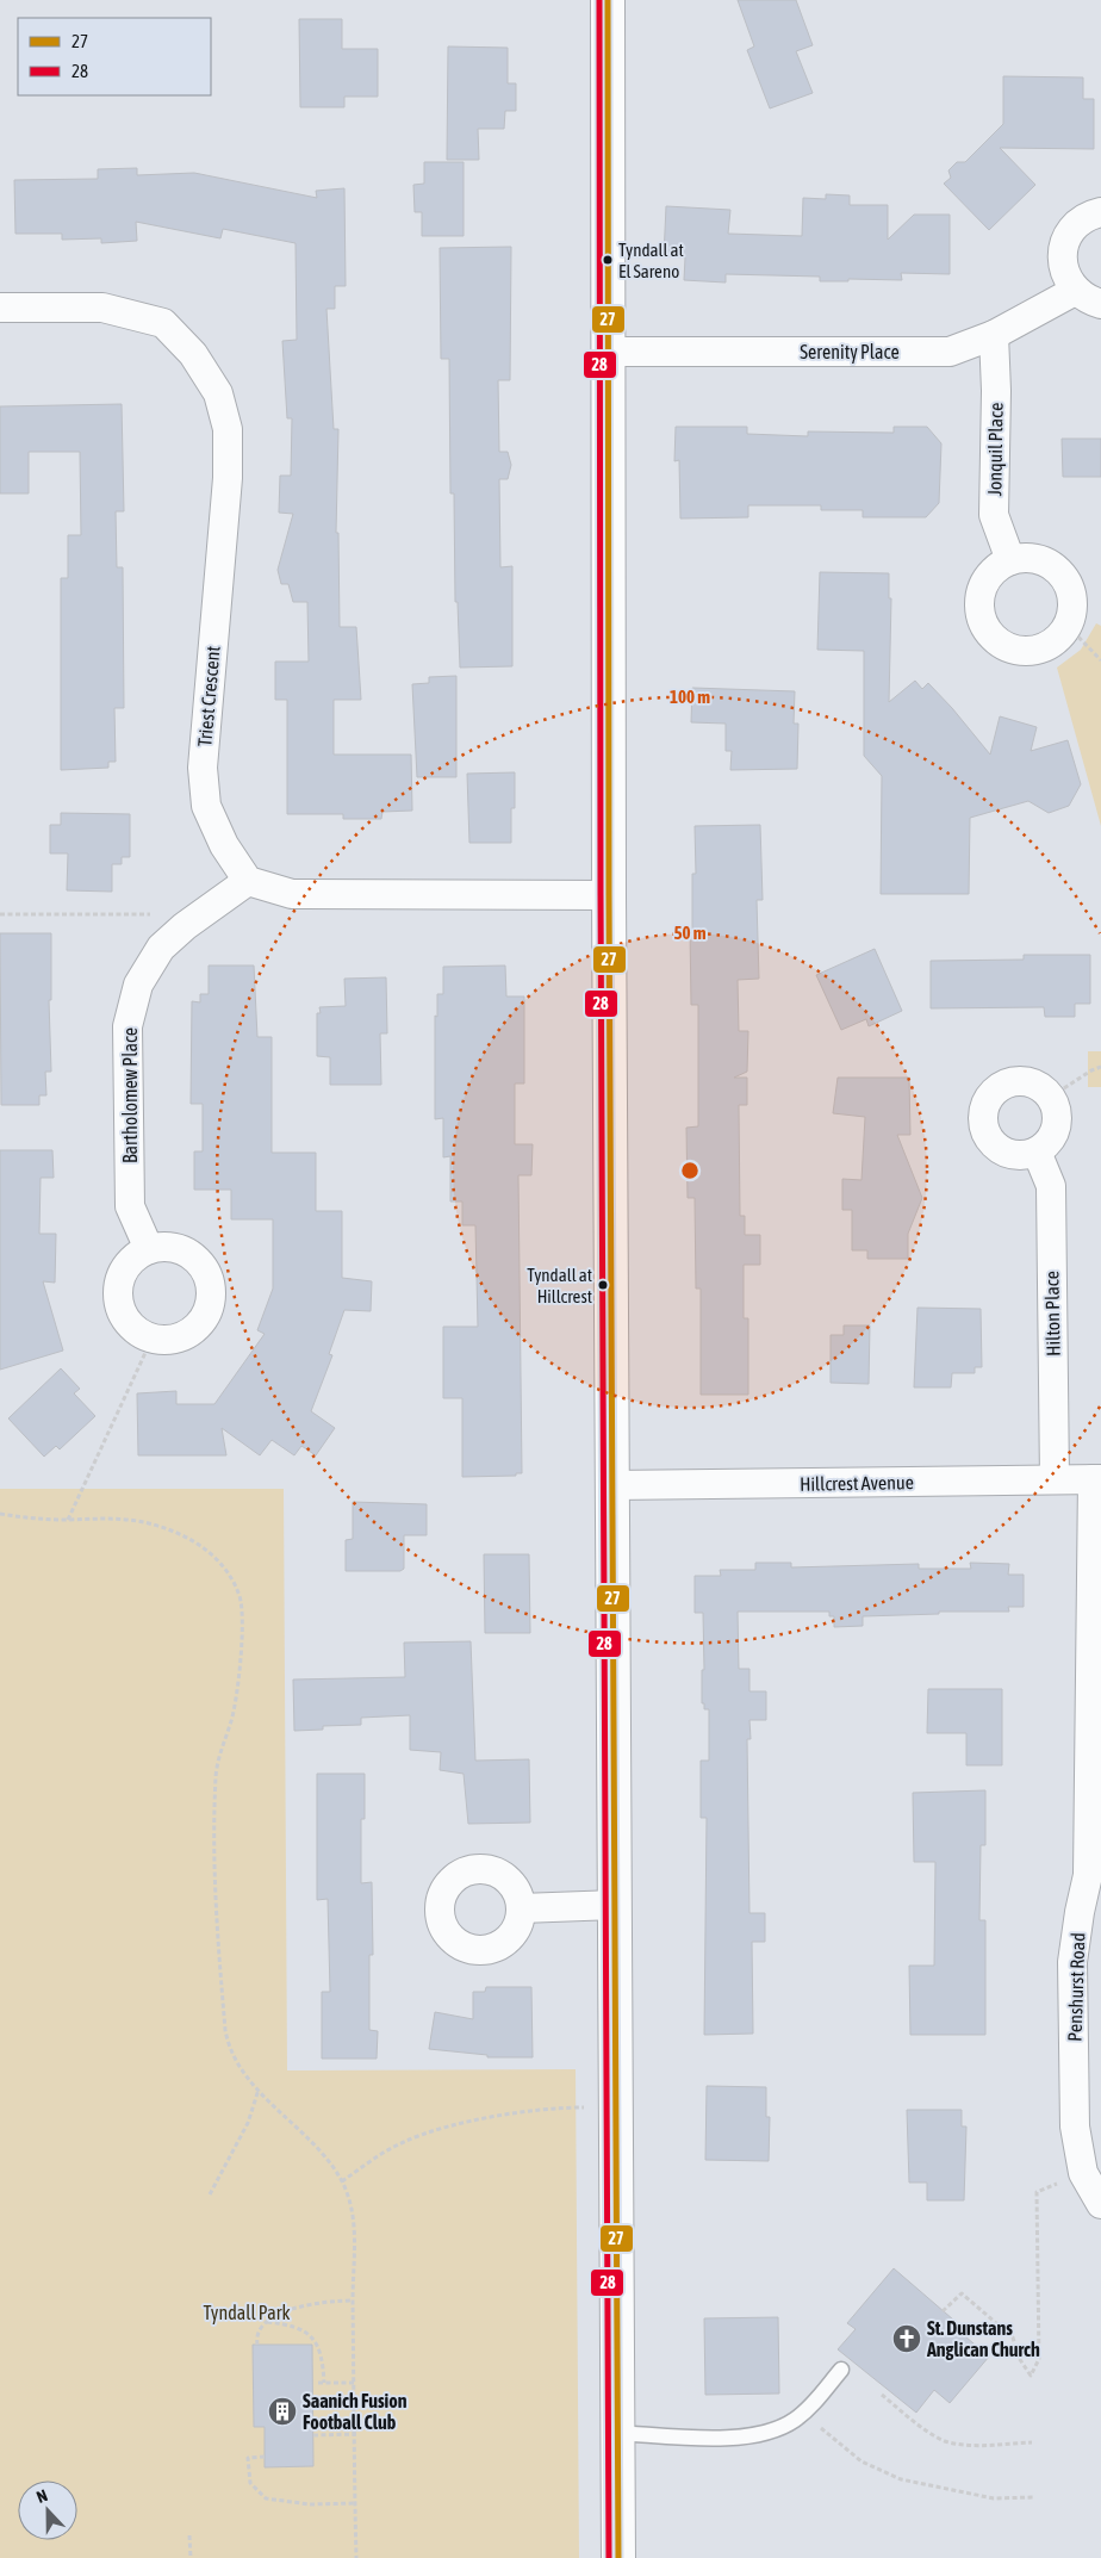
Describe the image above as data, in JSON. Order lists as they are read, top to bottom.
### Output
{
  "streets": {
    "street": [
      "Serenity Place",
      "Jonquil Place",
      "Triest Crescent",
      "Bartholomew Place",
      "Hilton Place",
      "Hillcrest Avenue",
      "Penshurst Road"
    ]
  },
  "crossings": [
    ["Serenity Place", "Jonquil Place"],
    ["Triest Crescent", "Bartholomew Place"],
    ["Hilton Place", "Hillcrest Avenue"],
    ["Hillcrest Avenue", "Penshurst Road"]
  ],
  "parks": ["Tyndall Park"],
  "places": {
    "other": ["Tyndall at El Sareno", "Tyndall at Hillcrest"],
    "church": ["St. Dunstans Anglican Church"],
    "building": ["Saanich Fusion Football Club"]
  },
  "lines": ["transit line 27", "transit line 28"],
  "legend": ["27", "28"],
  "north": "top",
  "rings": ["100 m", "50 m"]
}
